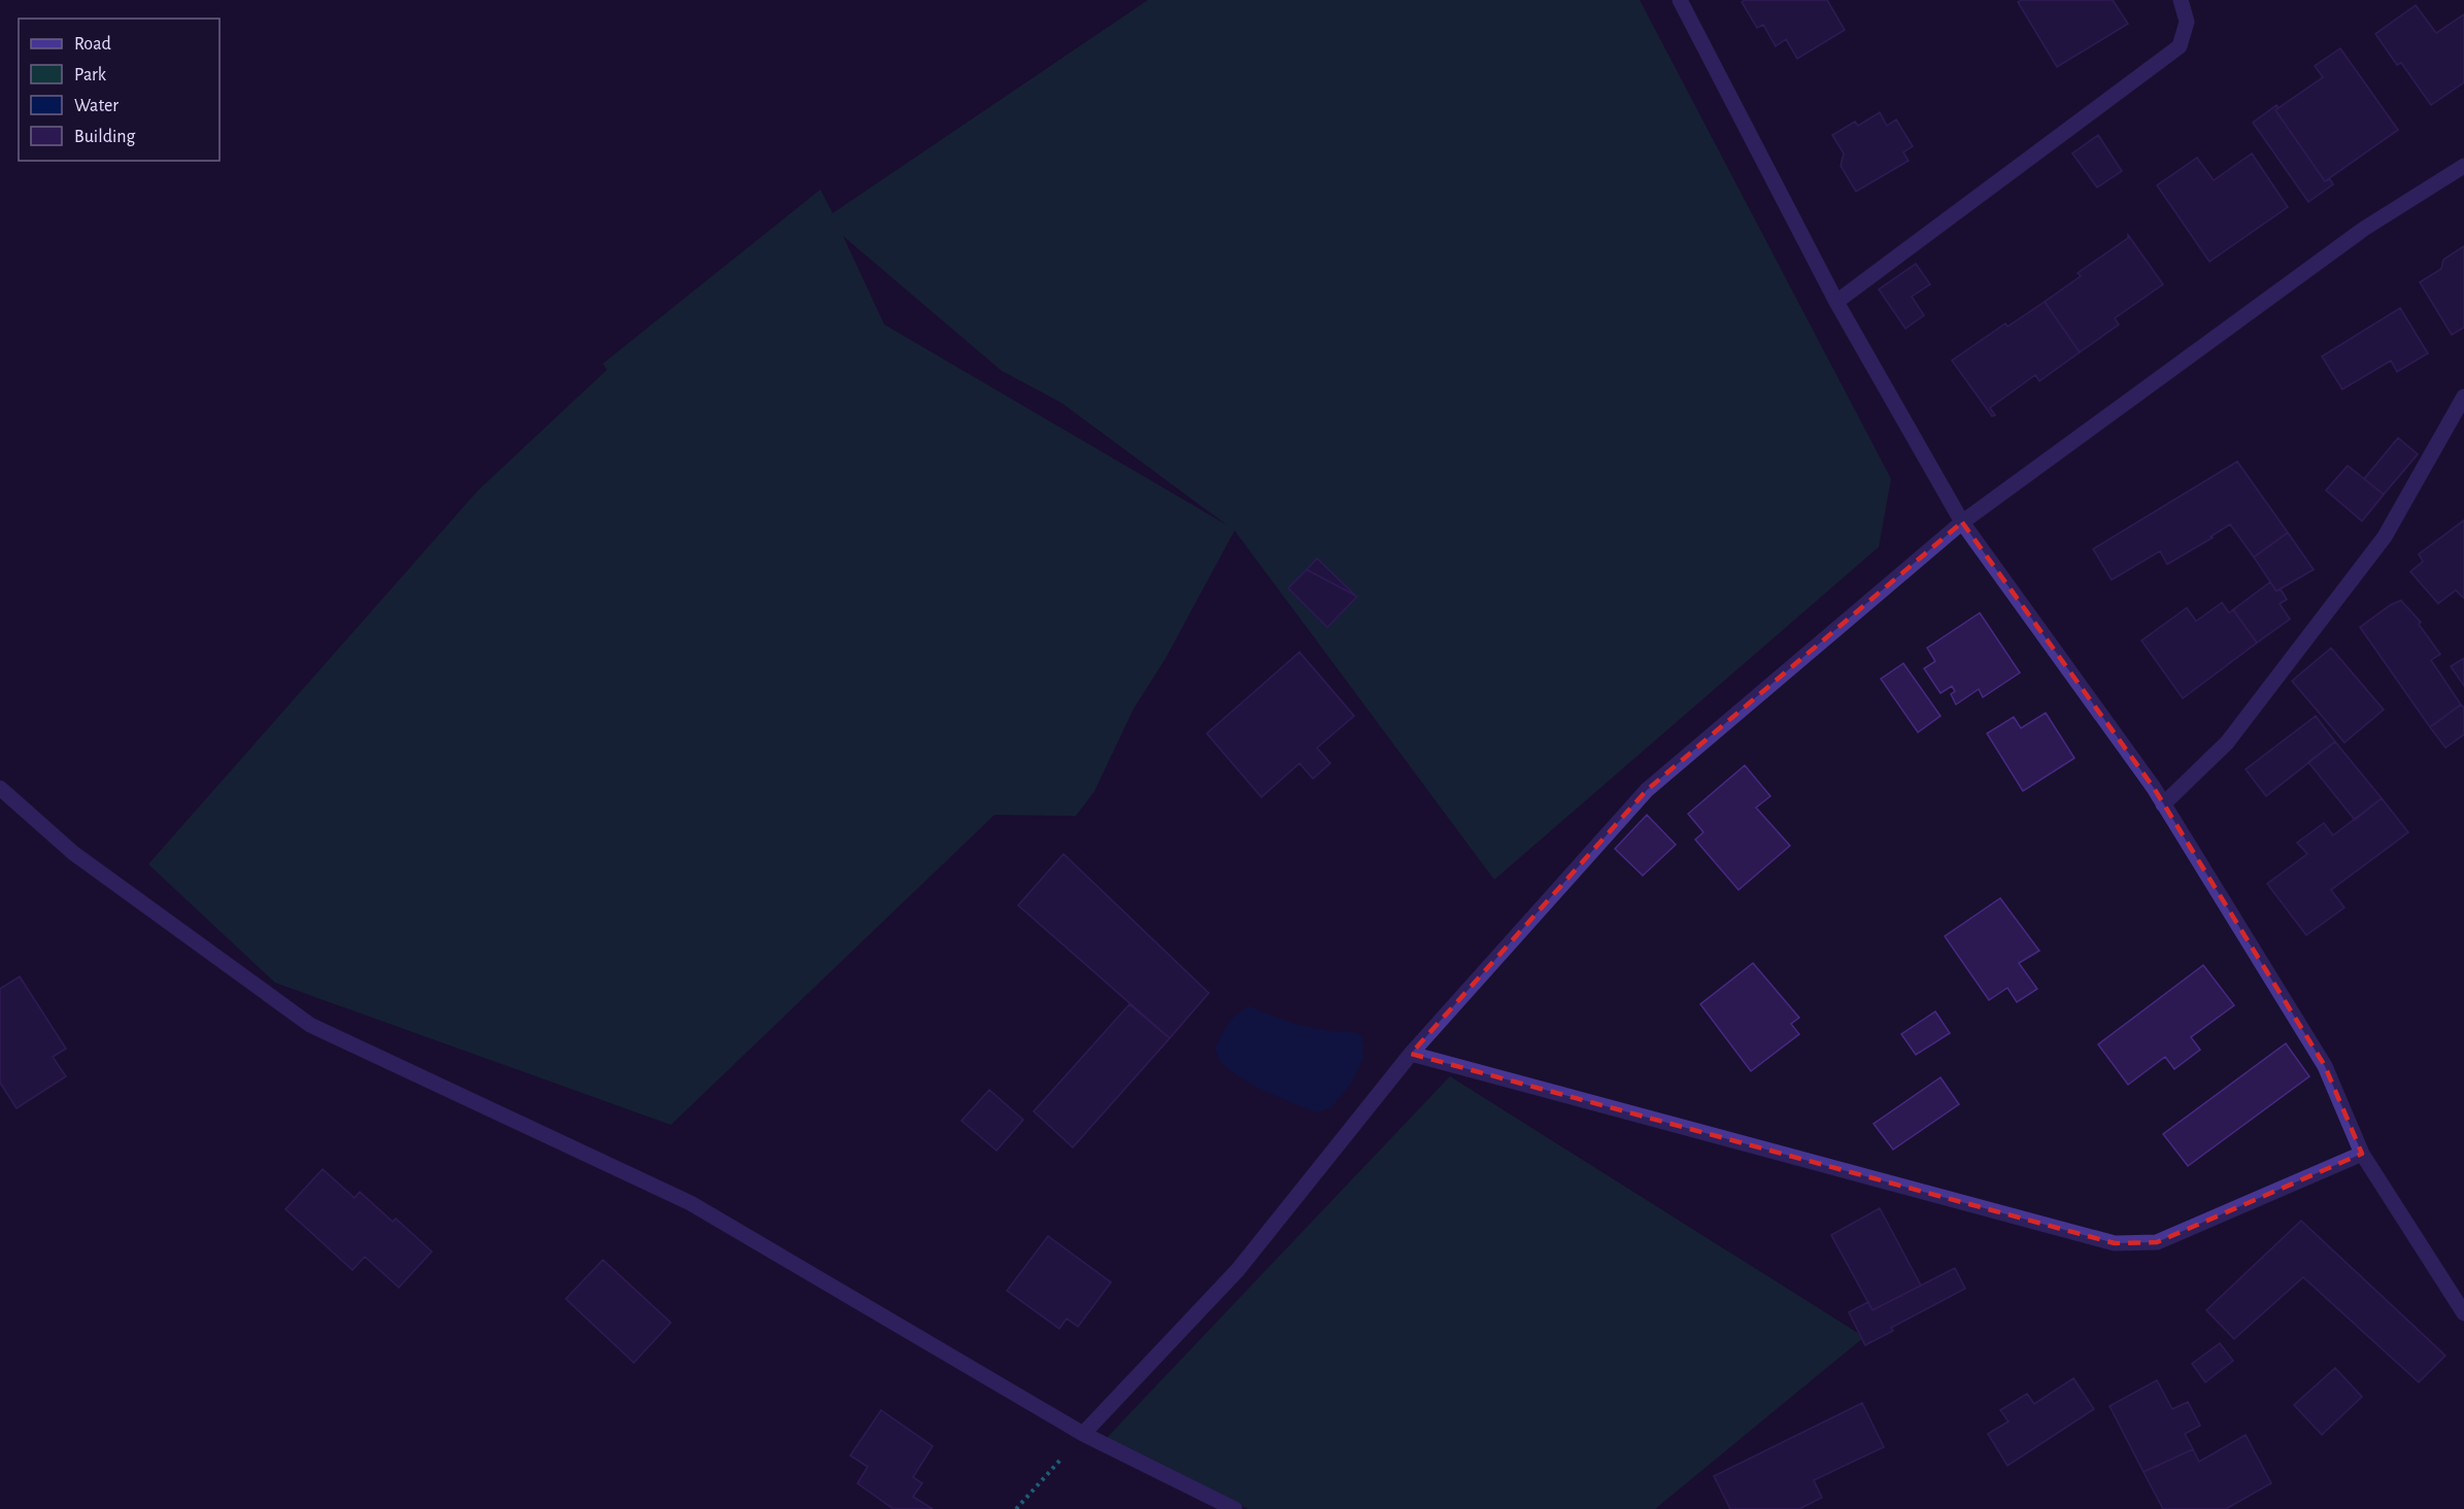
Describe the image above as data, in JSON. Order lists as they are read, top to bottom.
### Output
{
  "legend": [
    "Road",
    "Park",
    "Water",
    "Building"
  ]
}
